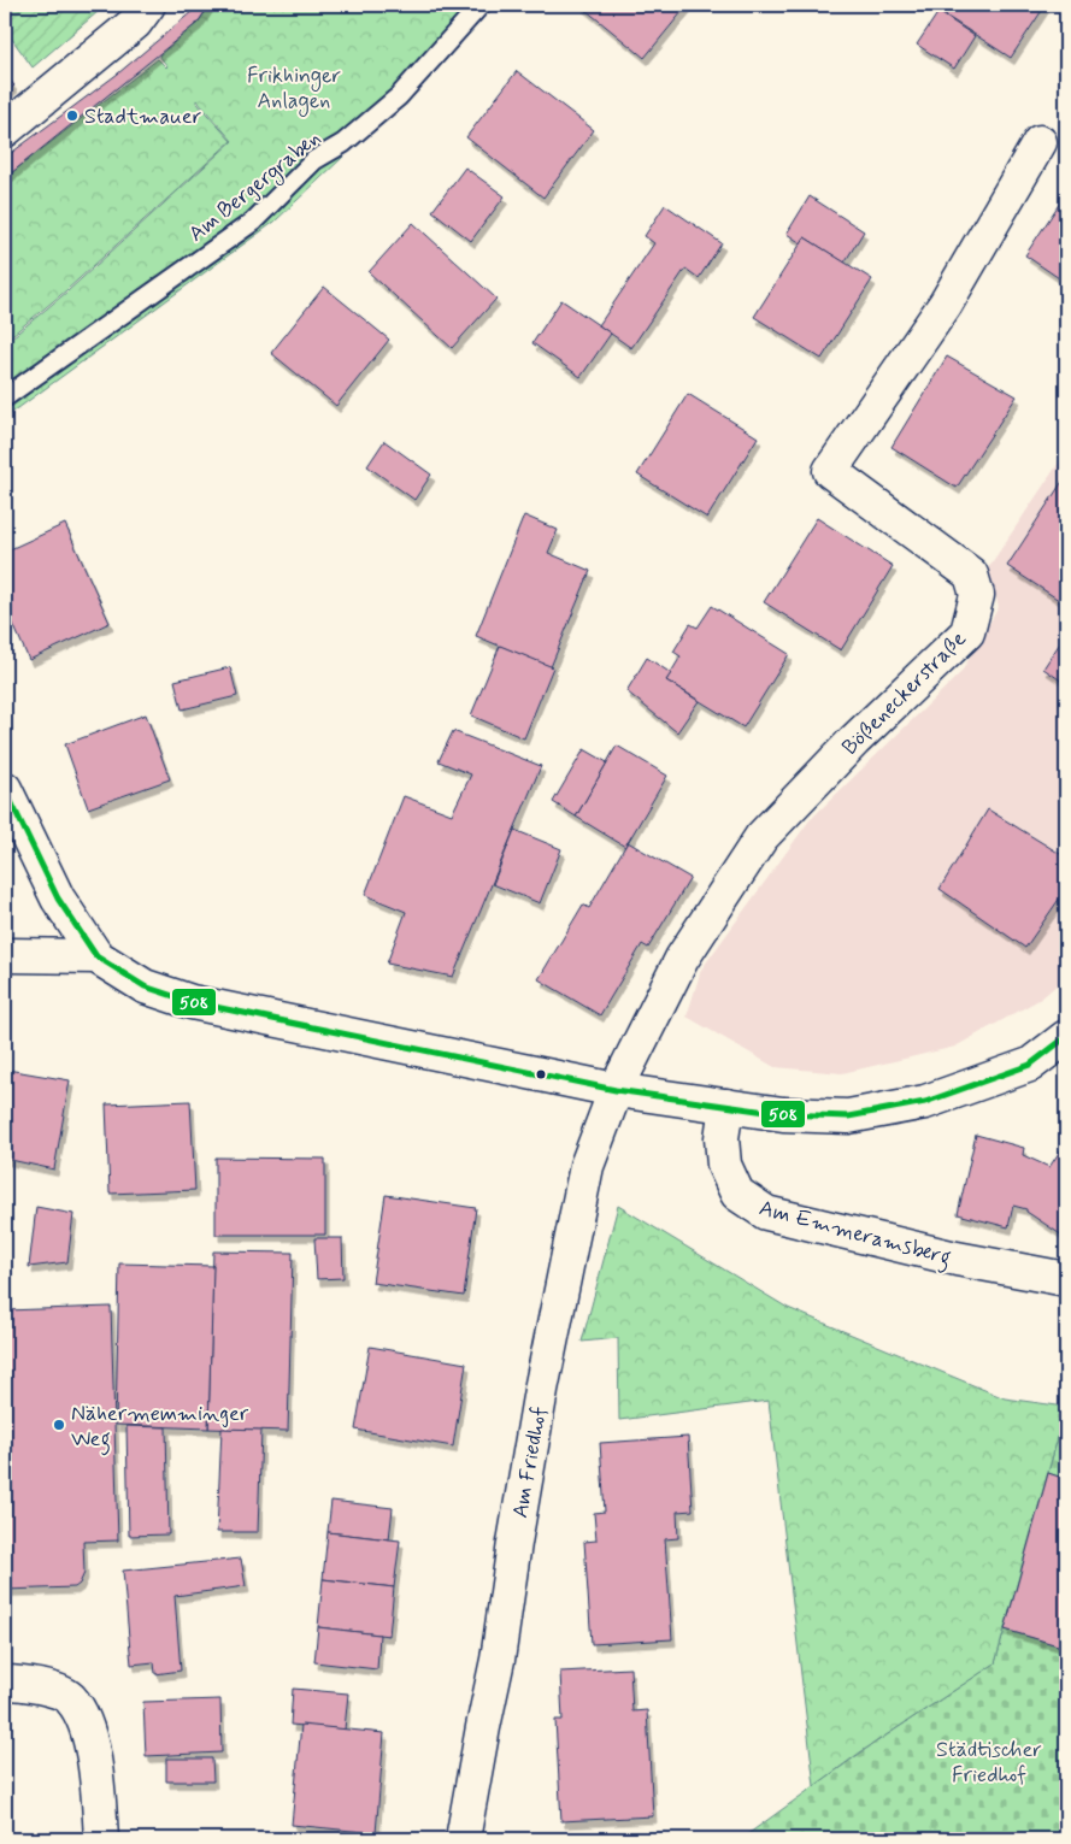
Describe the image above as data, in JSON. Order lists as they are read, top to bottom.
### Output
{
  "streets": {
    "street": ["Bößeneckerstraße", "Am Emmeramsberg", "Am Friedhof"],
    "lane": ["Am Bergergraben"]
  },
  "crossings": [
    ["Bößeneckerstraße", "Am Friedhof"]
  ],
  "parks": ["Frikhinger Anlagen", "Städtischer Friedhof"],
  "places": ["Stadtmauer", "Nähermemminger Weg"],
  "lines": ["transit line 508"]
}
